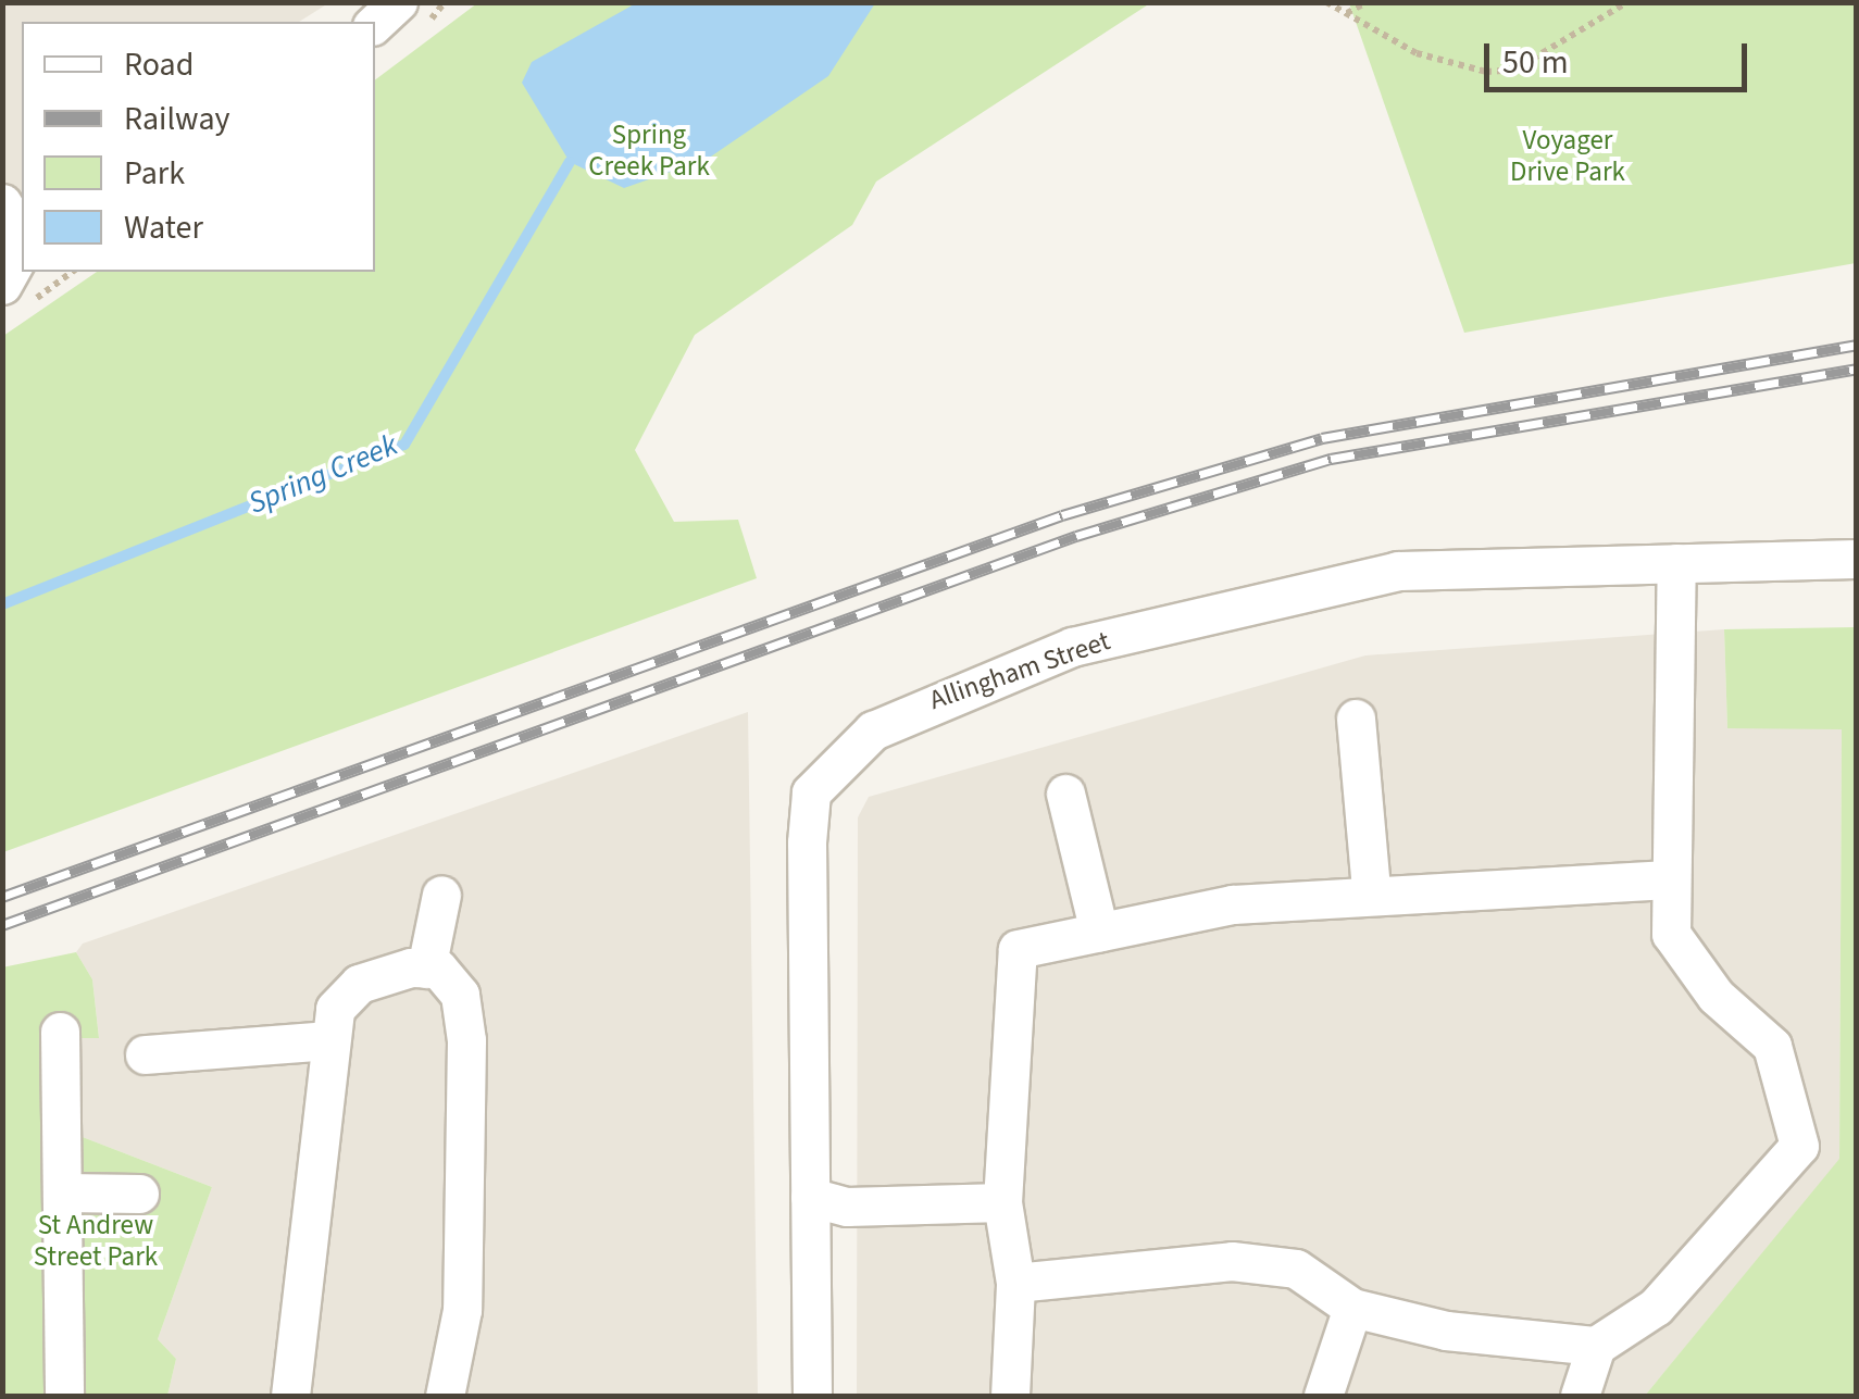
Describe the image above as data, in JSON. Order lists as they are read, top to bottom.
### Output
{
  "streets": {
    "street": ["Allingham Street"]
  },
  "water": ["Spring Creek"],
  "parks": ["Spring Creek Park", "Voyager Drive Park", "St Andrew Street Park"],
  "legend": [
    "Road",
    "Railway",
    "Park",
    "Water"
  ],
  "scale_bar": "50 m"
}
